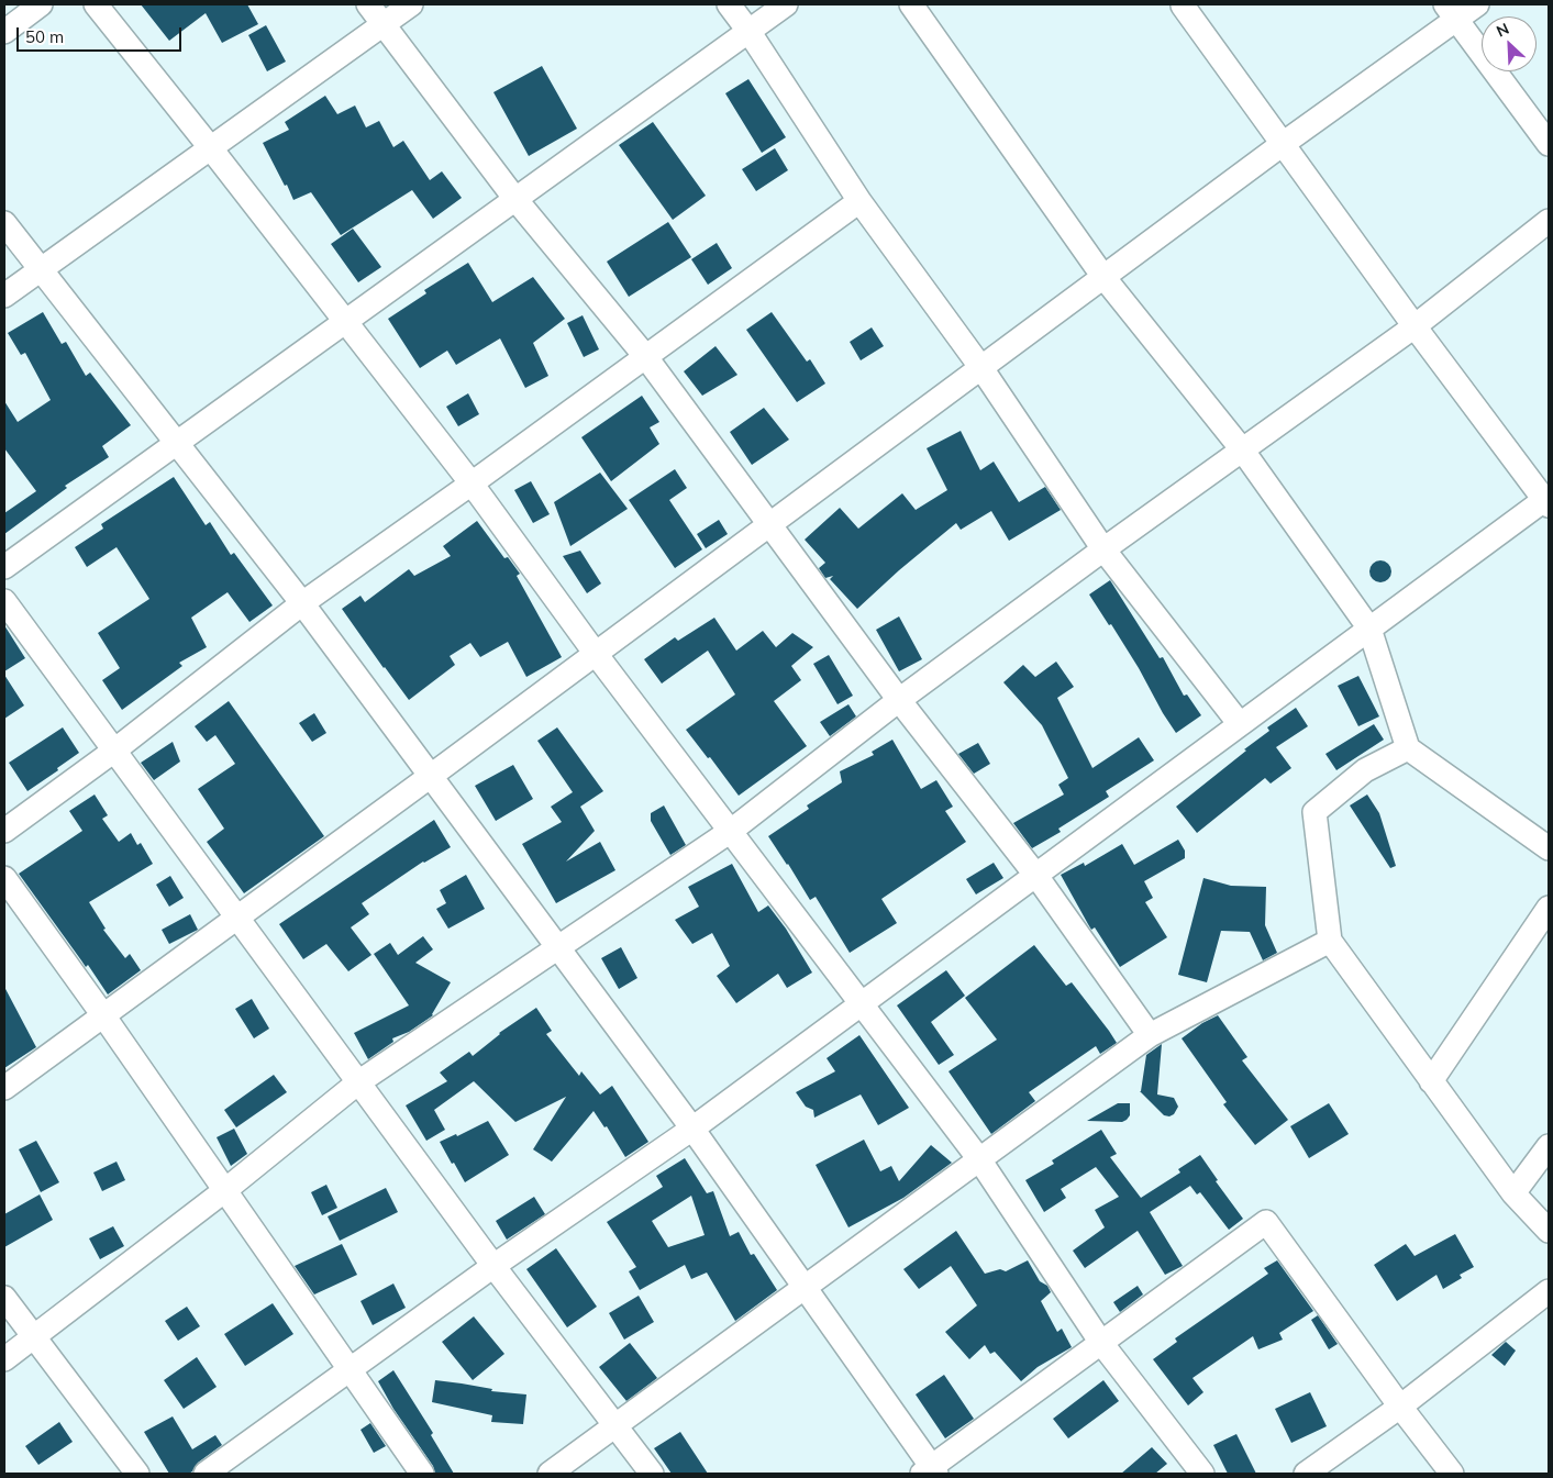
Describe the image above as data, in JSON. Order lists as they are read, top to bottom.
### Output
{
  "scale_bar": "50 m",
  "north": "top left"
}
